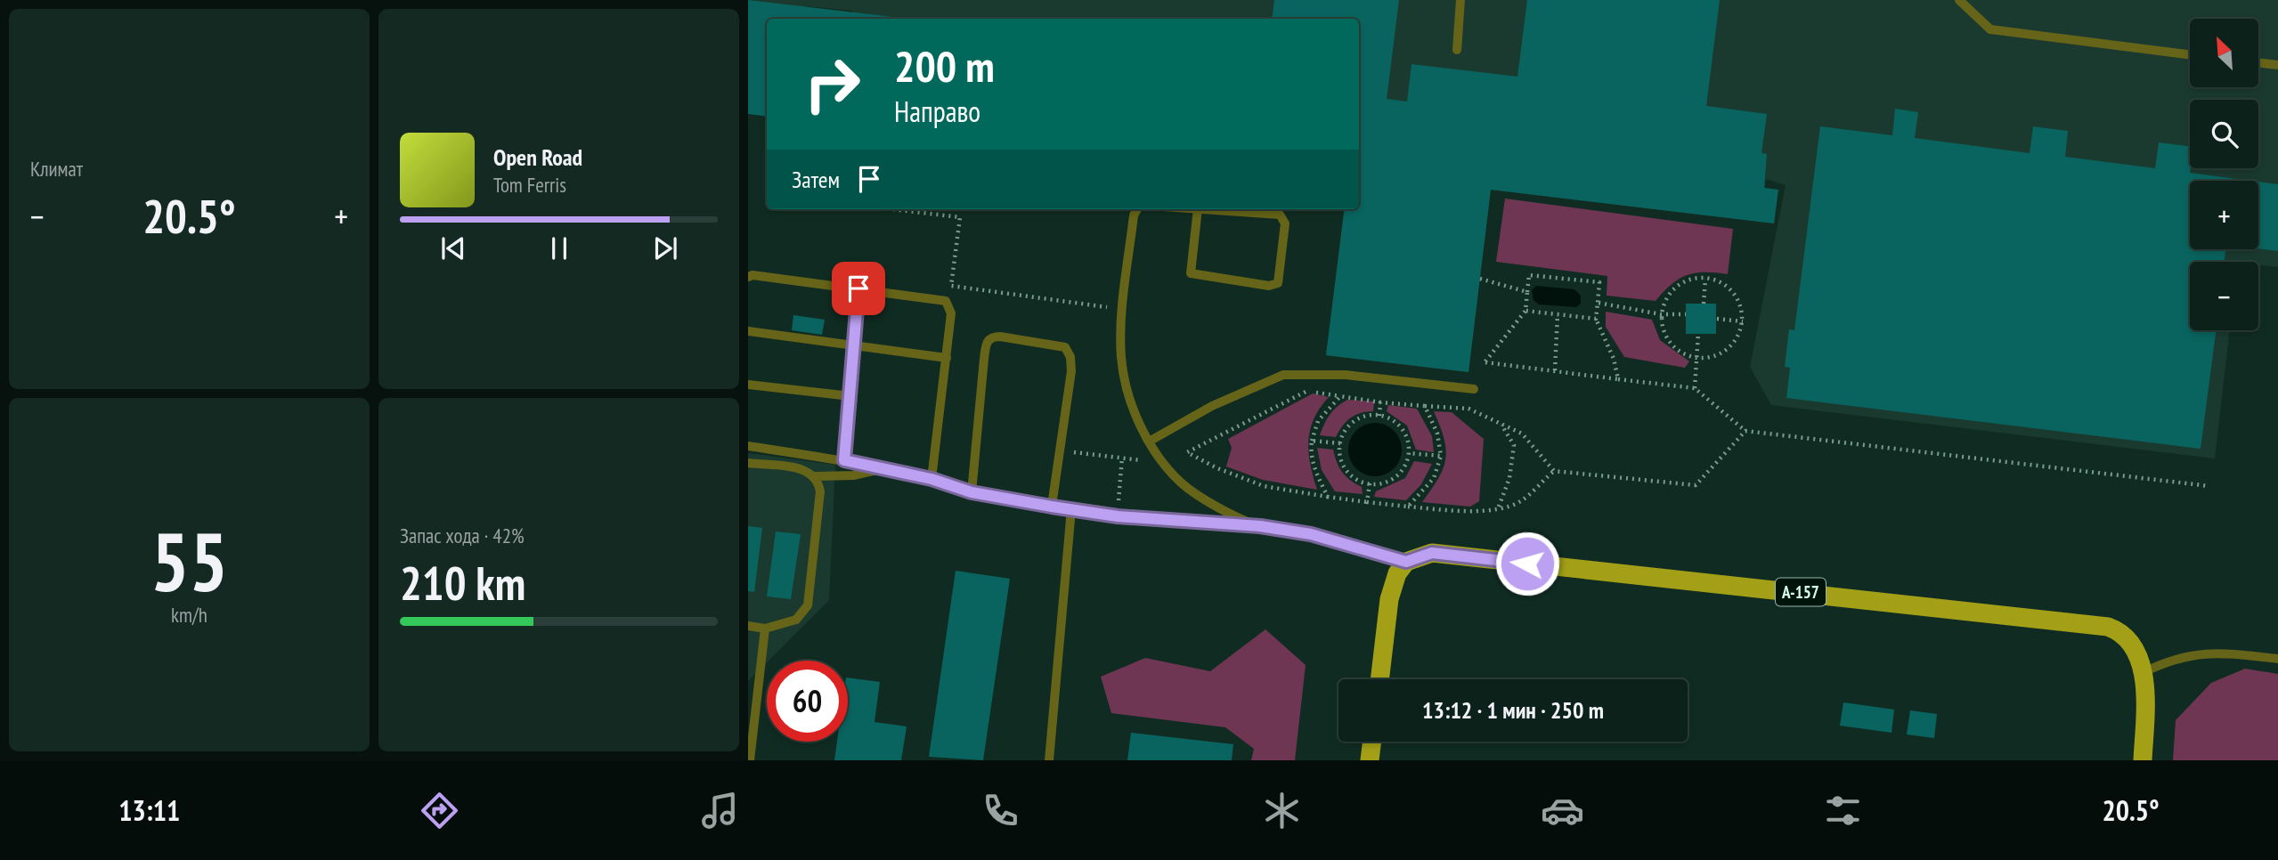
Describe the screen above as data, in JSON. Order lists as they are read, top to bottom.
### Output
{
  "streets": {
    "main road": ["А-157"]
  },
  "north": "top left",
  "page": {
    "tile": [
      "Климат",
      ["55", "km/h"],
      ["Запас хода · 42%", "210 km"]
    ],
    "map_buttons": ["+", "−"],
    "turn": ["200 m", "Направо"],
    "song": ["Open Road", "Tom Ferris"],
    "then": "Затем",
    "heat": ["−", "20.5°", "+"],
    "limit": "60",
    "trip": "13:12 · 1 мин · 250 m",
    "tabs": ["13:11", "20.5°"]
  }
}
